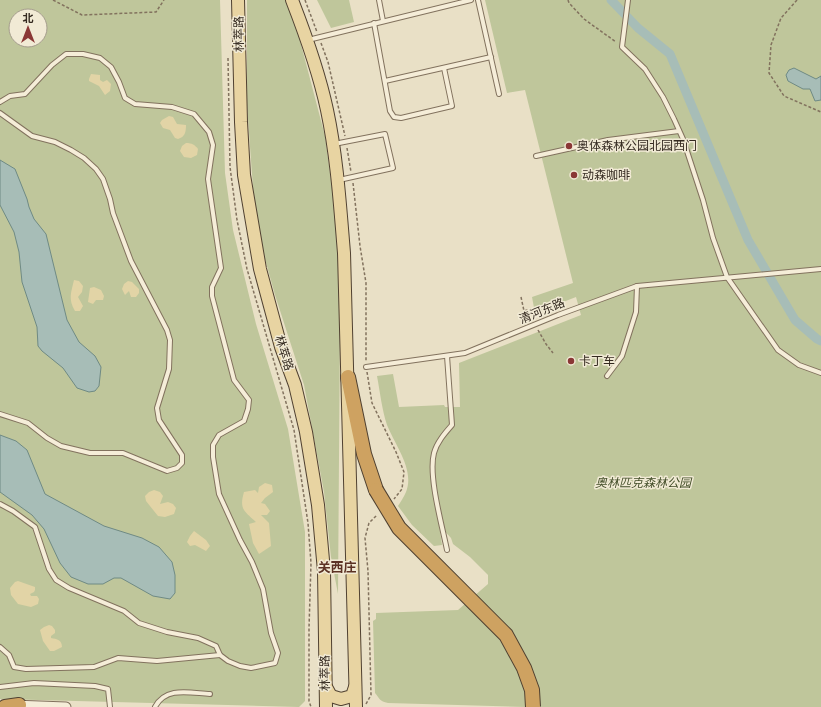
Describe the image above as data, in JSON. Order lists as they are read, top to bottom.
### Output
{
  "streets": {
    "main road": ["林萃路"],
    "lane": ["清河东路"]
  },
  "districts": ["关西庄"],
  "parks": ["奥林匹克森林公园"],
  "places": ["奥体森林公园北园西门", "动森咖啡", "卡丁车"],
  "north": "top"
}
